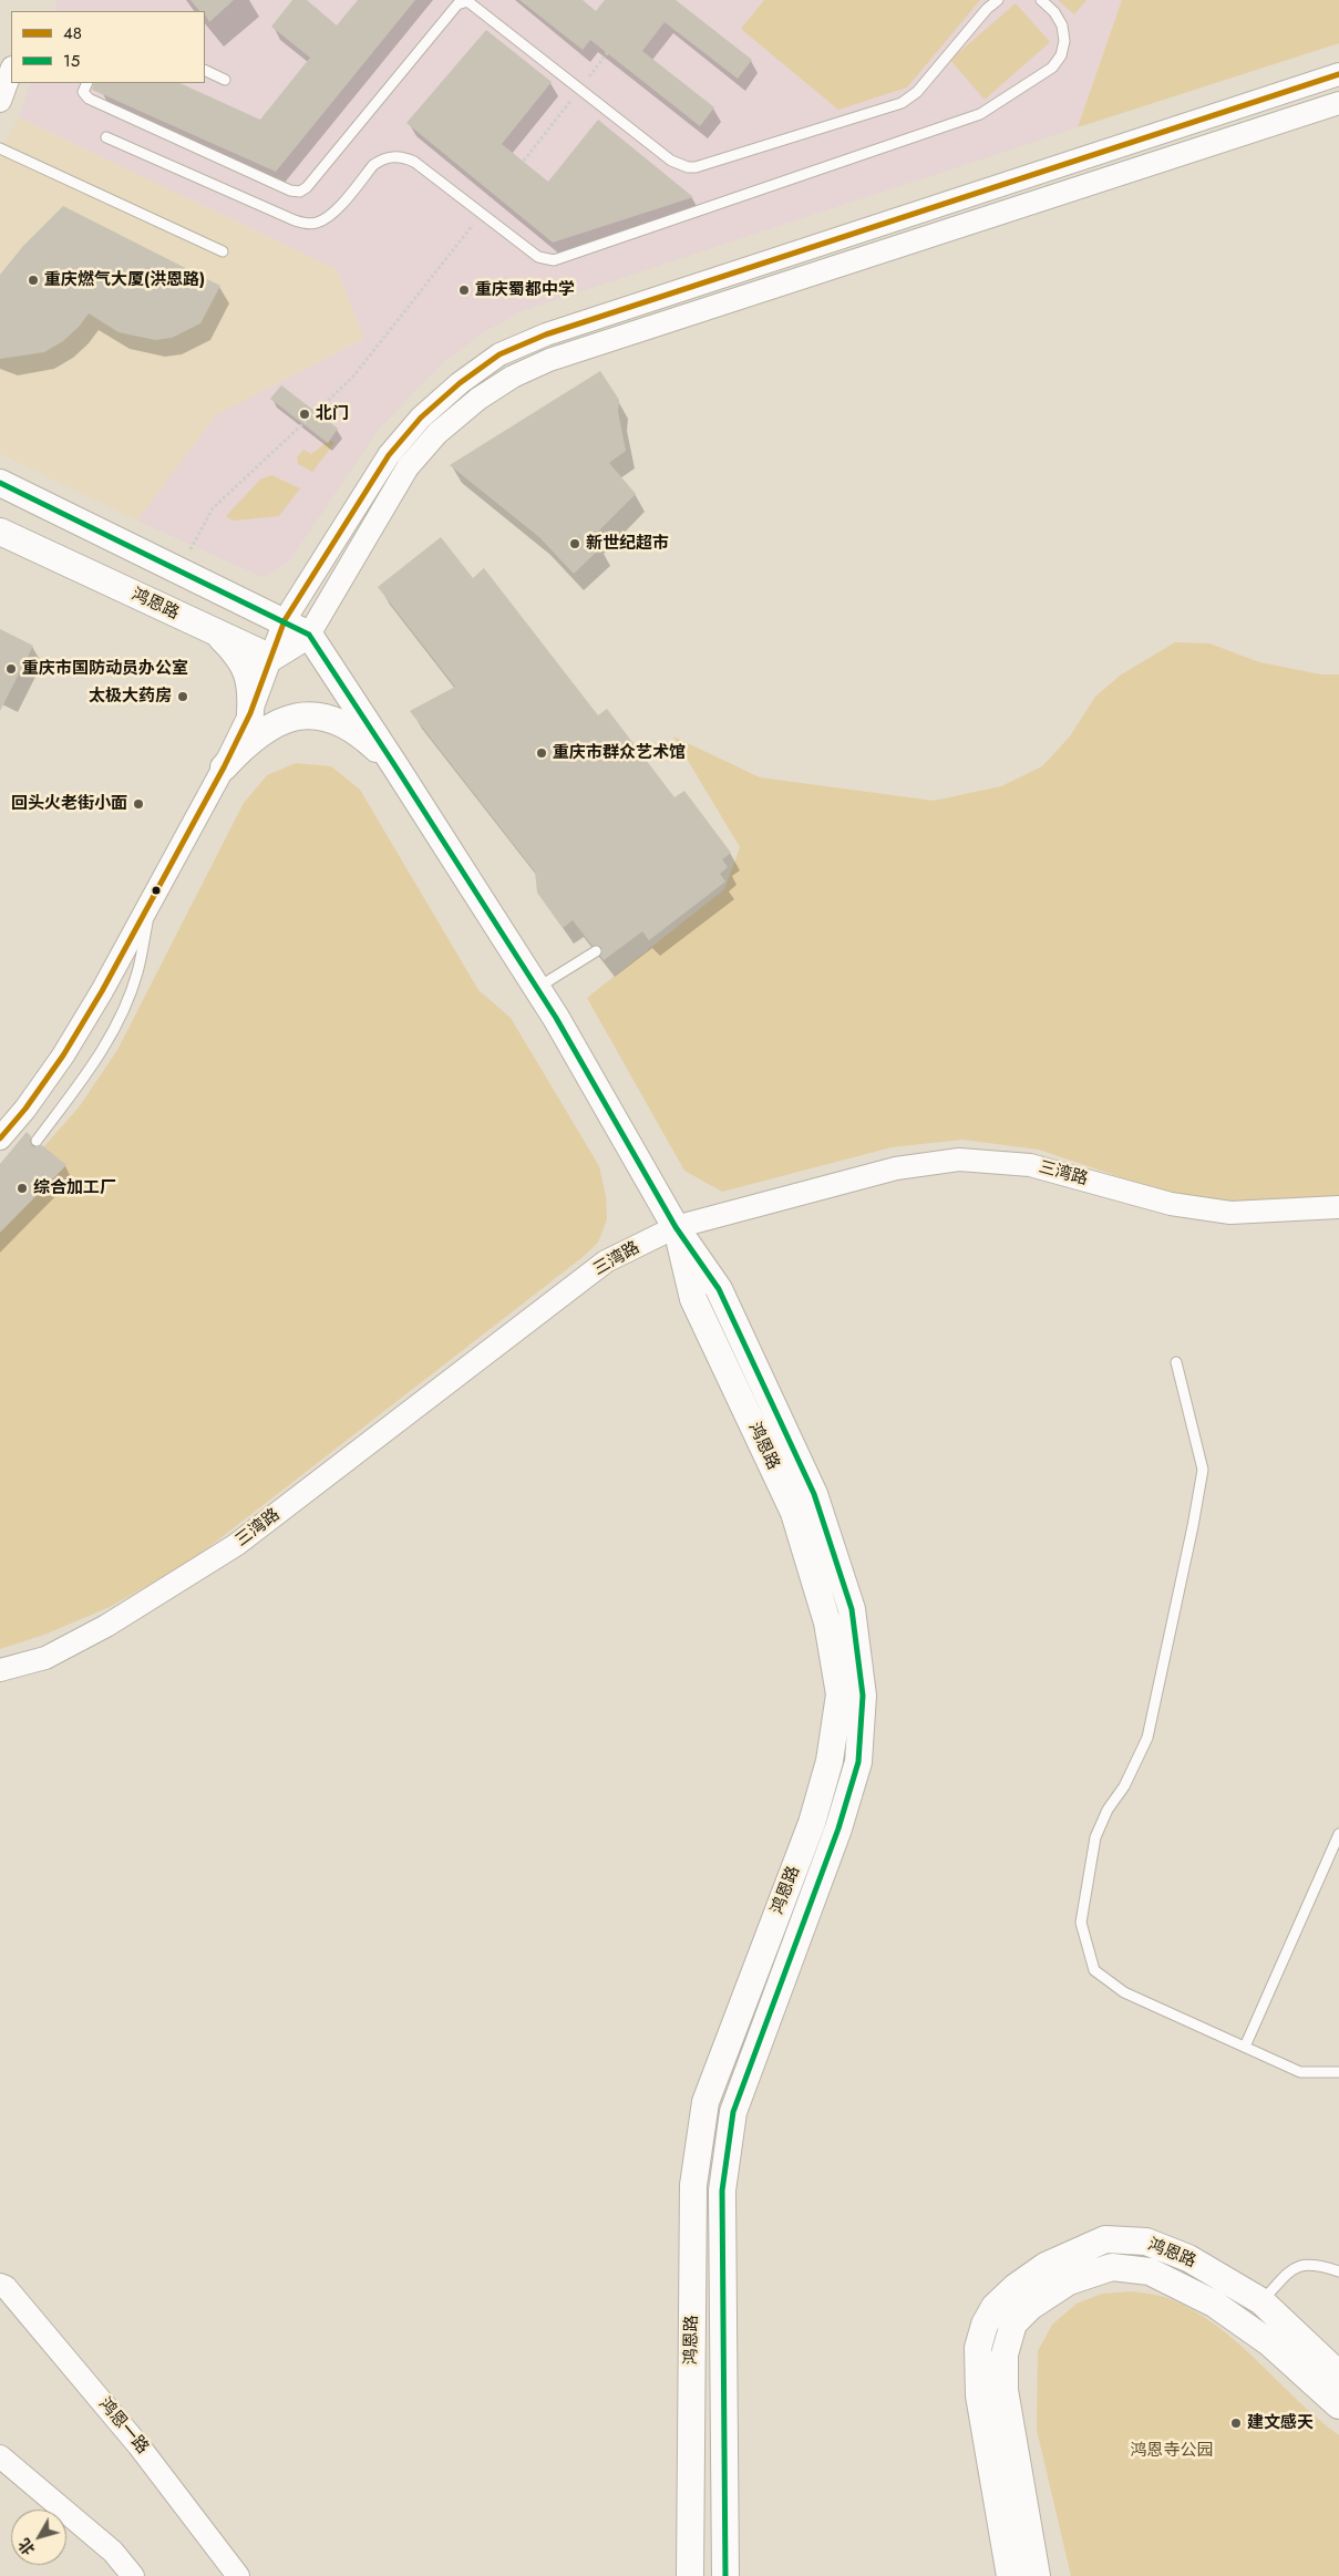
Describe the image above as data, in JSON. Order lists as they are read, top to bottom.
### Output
{
  "streets": {
    "main road": ["鸿恩路"],
    "street": ["三湾路", "鸿恩一路"]
  },
  "crossings": [
    ["鸿恩路", "三湾路"]
  ],
  "parks": ["鸿恩寺公园"],
  "places": [
    "重庆燃气大厦(洪恩路)",
    "重庆蜀都中学",
    "北门",
    "新世纪超市",
    "重庆市国防动员办公室",
    "太极大药房",
    "重庆市群众艺术馆",
    "回头火老街小面",
    "综合加工厂",
    "建文感天"
  ],
  "lines": ["transit line 48", "transit line 15"],
  "legend": ["48", "15"],
  "north": "bottom left"
}
